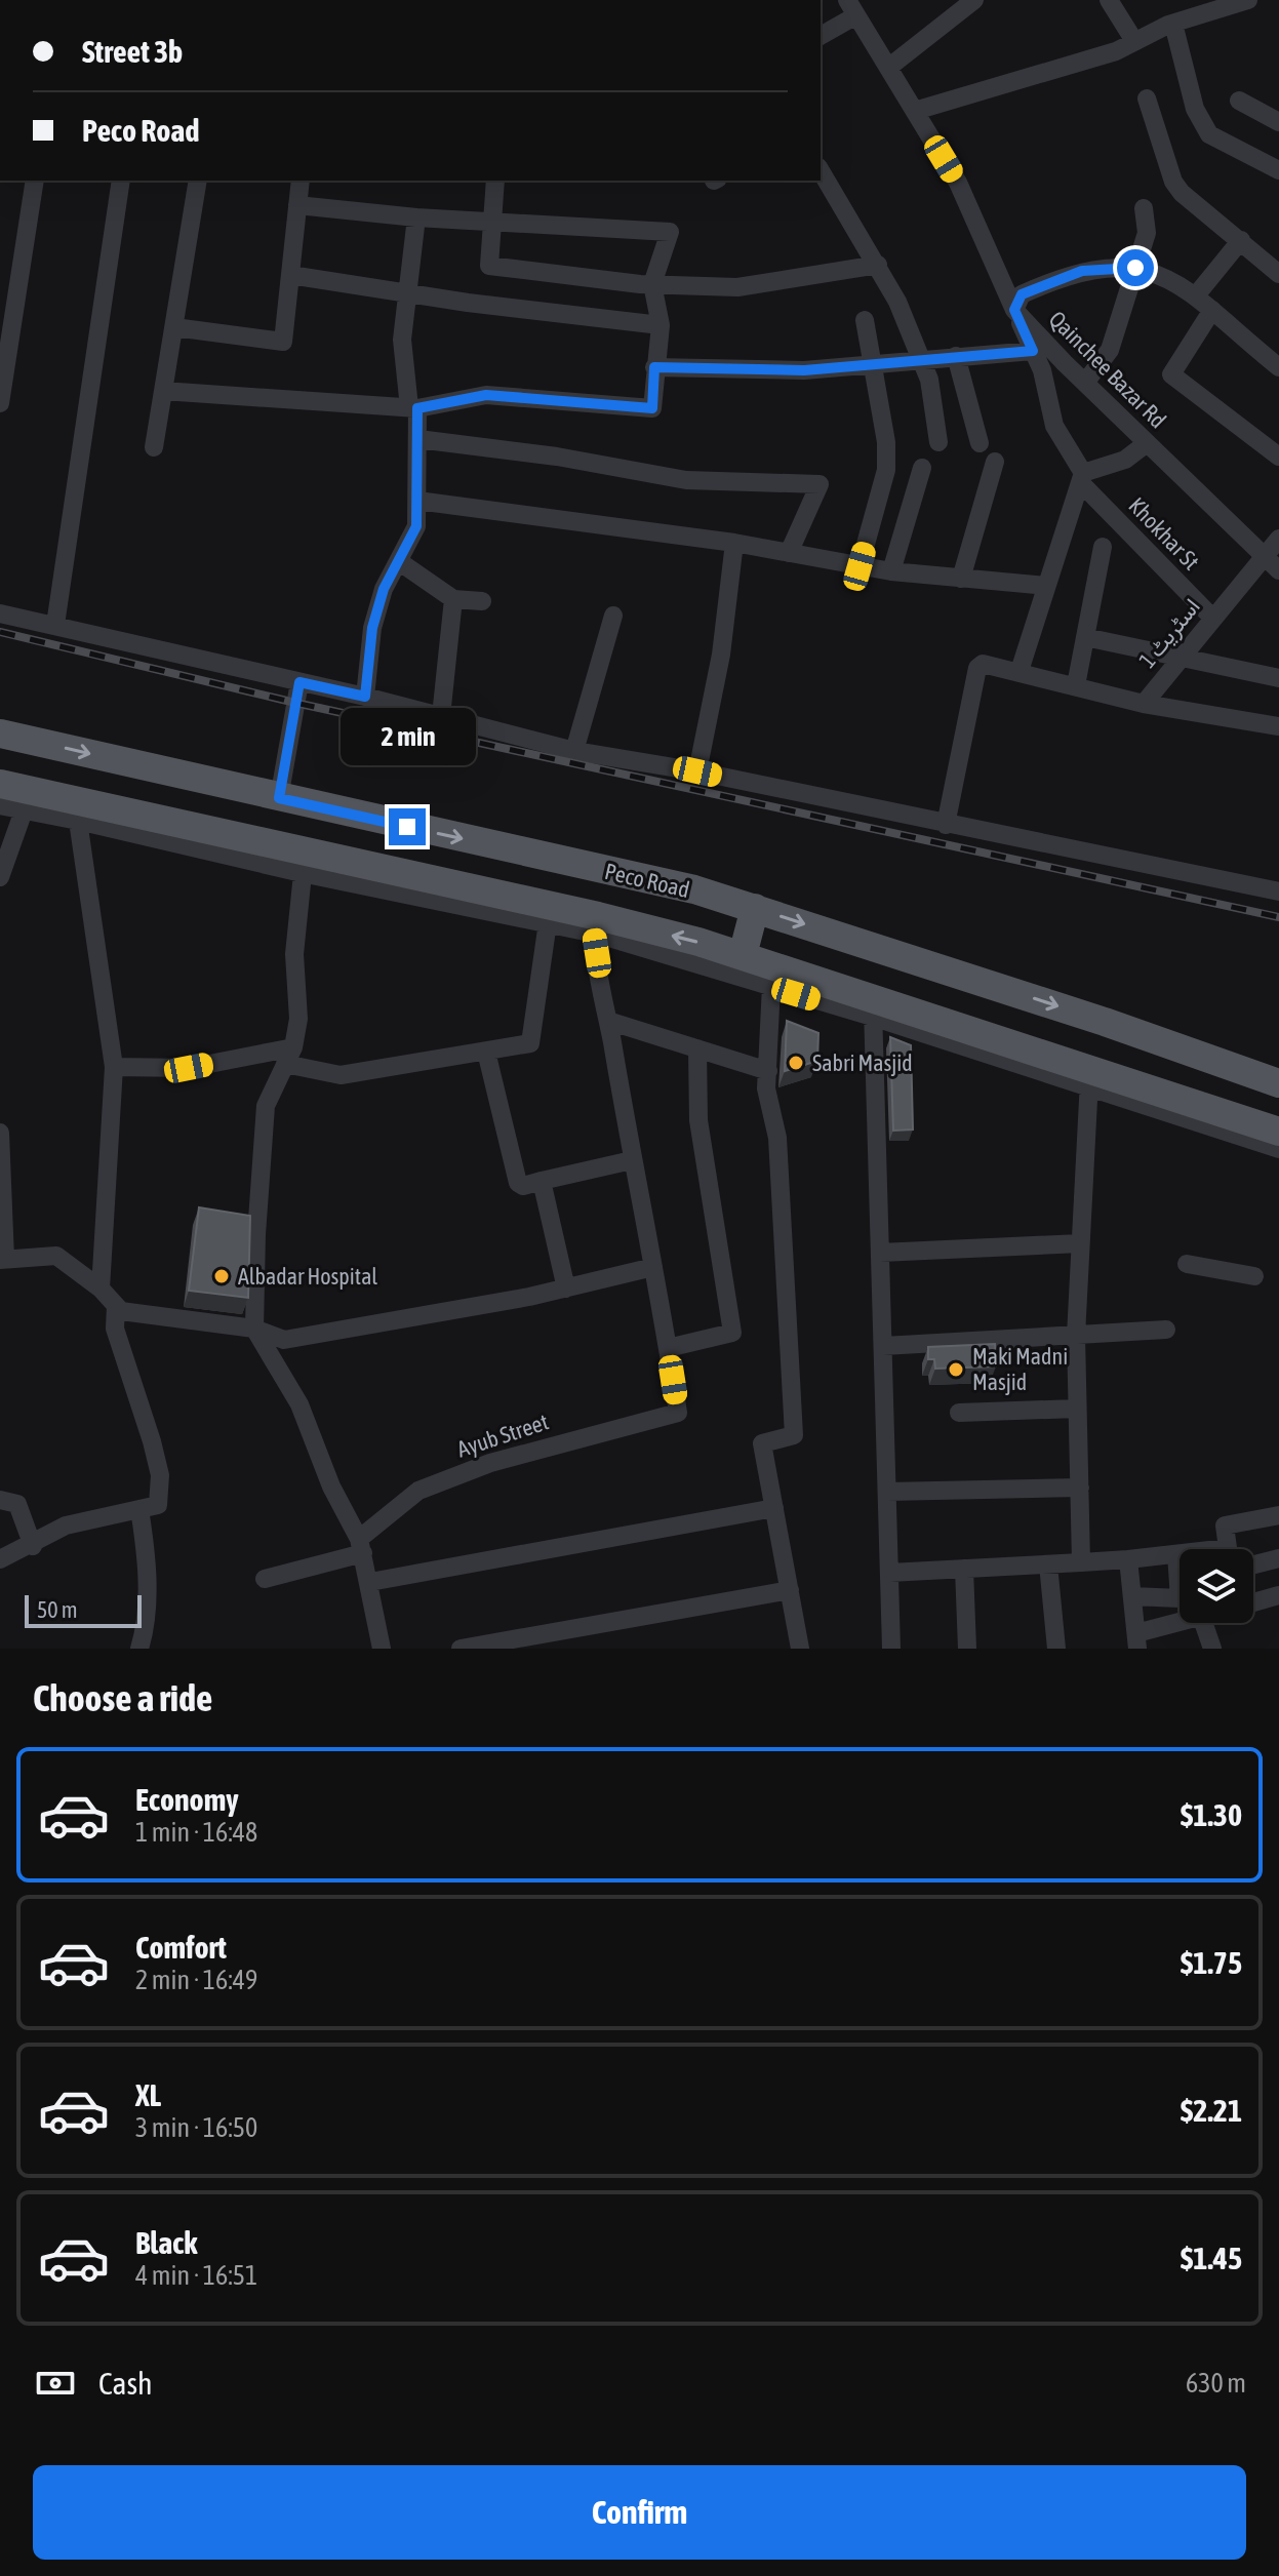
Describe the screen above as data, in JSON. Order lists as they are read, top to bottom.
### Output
{
  "streets": {
    "main road": ["Peco Road"],
    "street": [
      "Qainchee Bazar Rd",
      "Khokhar St",
      "اسٹریٹ 1",
      "Ayub Street"
    ]
  },
  "crossings": [
    ["Qainchee Bazar Rd", "Khokhar St"],
    ["Qainchee Bazar Rd", "اسٹریٹ 1"],
    ["Khokhar St", "اسٹریٹ 1"]
  ],
  "places": ["Sabri Masjid", "Albadar Hospital", "Maki Madni Masjid"],
  "scale_bar": "50 m",
  "page": {
    "banner": ["Street 3b", "Peco Road"],
    "bubble": "2 min",
    "scale": "50 m",
    "heading": "Choose a ride",
    "list": [
      {
        "name": "Economy",
        "note": "1 min · 16:48",
        "value": "$1.30"
      },
      {
        "name": "Comfort",
        "note": "2 min · 16:49",
        "value": "$1.75"
      },
      {
        "name": "XL",
        "note": "3 min · 16:50",
        "value": "$2.21"
      },
      {
        "name": "Black",
        "note": "4 min · 16:51",
        "value": "$1.45"
      }
    ],
    "pay": ["Cash", "630 m"],
    "buttons": "Confirm"
  }
}
